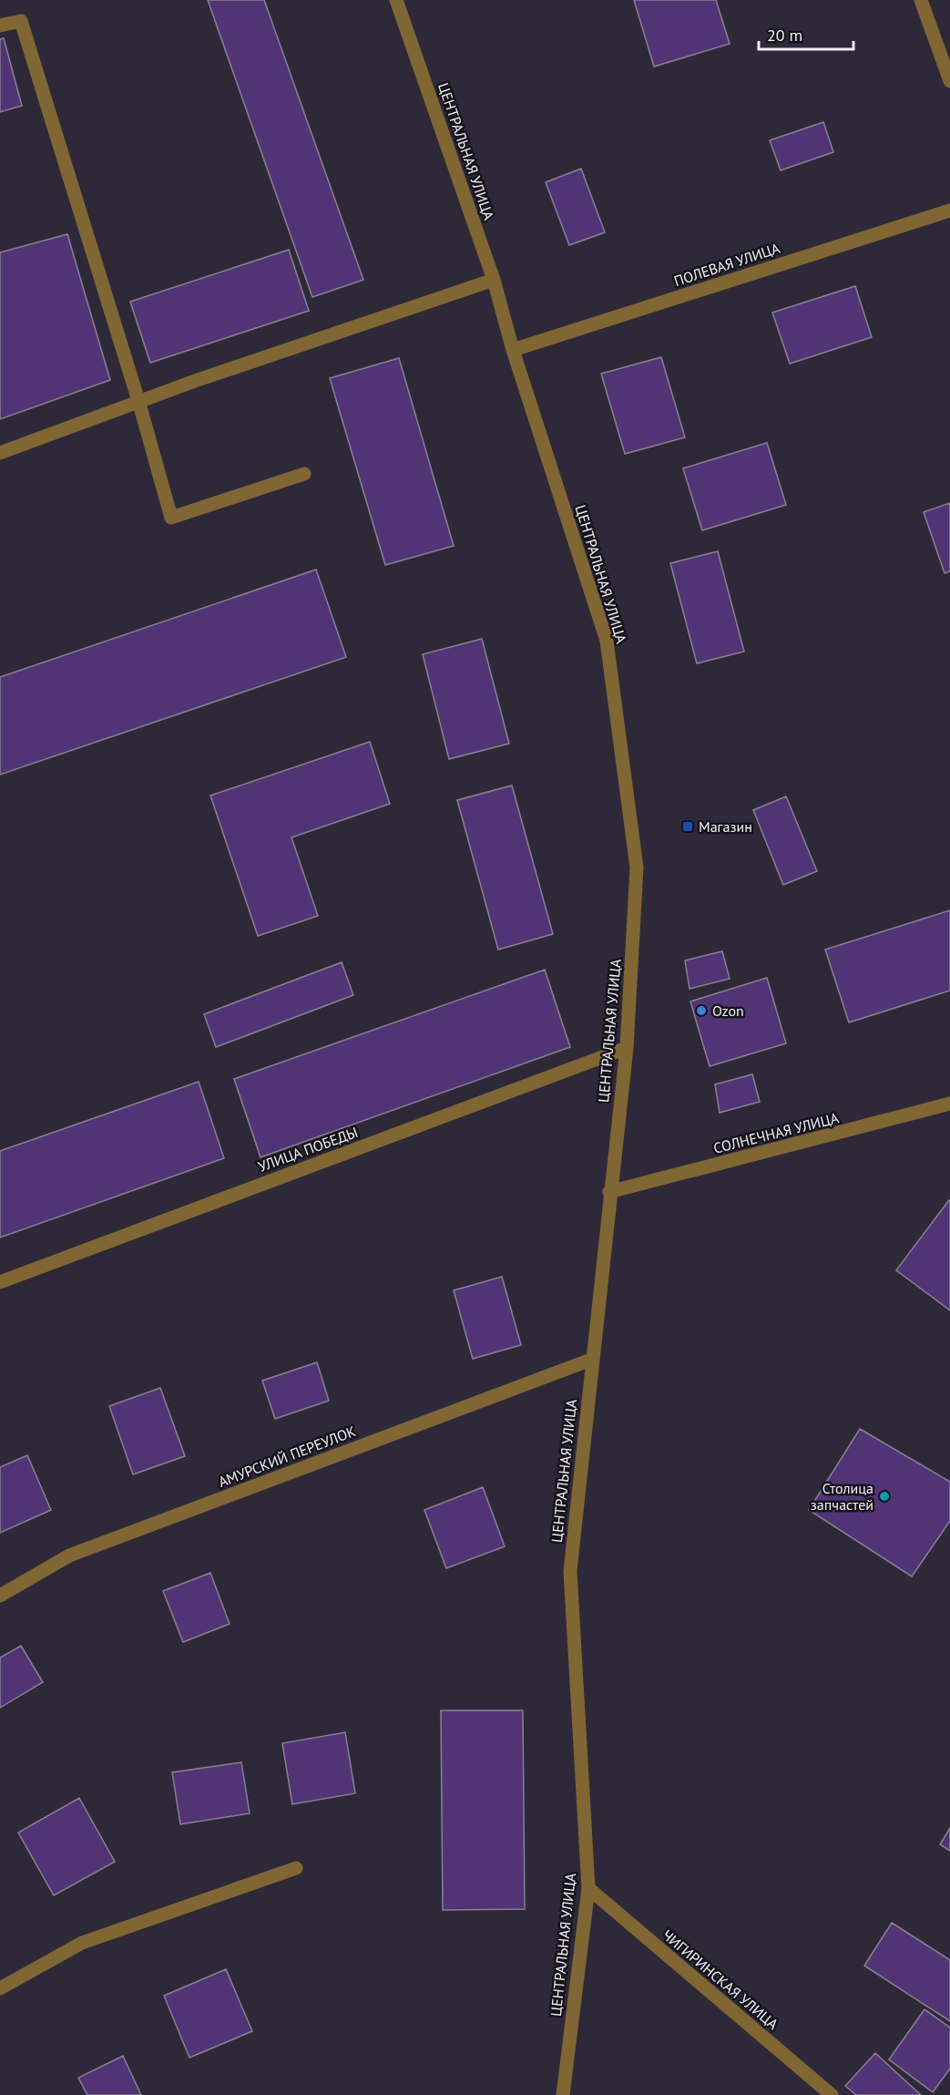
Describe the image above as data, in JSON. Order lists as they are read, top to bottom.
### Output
{
  "streets": {
    "street": [
      "ЦЕНТРАЛЬНАЯ УЛИЦА",
      "ПОЛЕВАЯ УЛИЦА",
      "СОЛНЕЧНАЯ УЛИЦА",
      "УЛИЦА ПОБЕДЫ",
      "АМУРСКИЙ ПЕРЕУЛОК",
      "ЧИГИРИНСКАЯ УЛИЦА"
    ]
  },
  "crossings": [
    ["ЦЕНТРАЛЬНАЯ УЛИЦА", "ПОЛЕВАЯ УЛИЦА"],
    ["ЦЕНТРАЛЬНАЯ УЛИЦА", "СОЛНЕЧНАЯ УЛИЦА"],
    ["ЦЕНТРАЛЬНАЯ УЛИЦА", "УЛИЦА ПОБЕДЫ"],
    ["ЦЕНТРАЛЬНАЯ УЛИЦА", "АМУРСКИЙ ПЕРЕУЛОК"],
    ["ЦЕНТРАЛЬНАЯ УЛИЦА", "ЧИГИРИНСКАЯ УЛИЦА"]
  ],
  "places": {
    "transit": ["Магазин"],
    "other": ["Ozon", "Столица запчастей"]
  },
  "scale_bar": "20 m"
}
